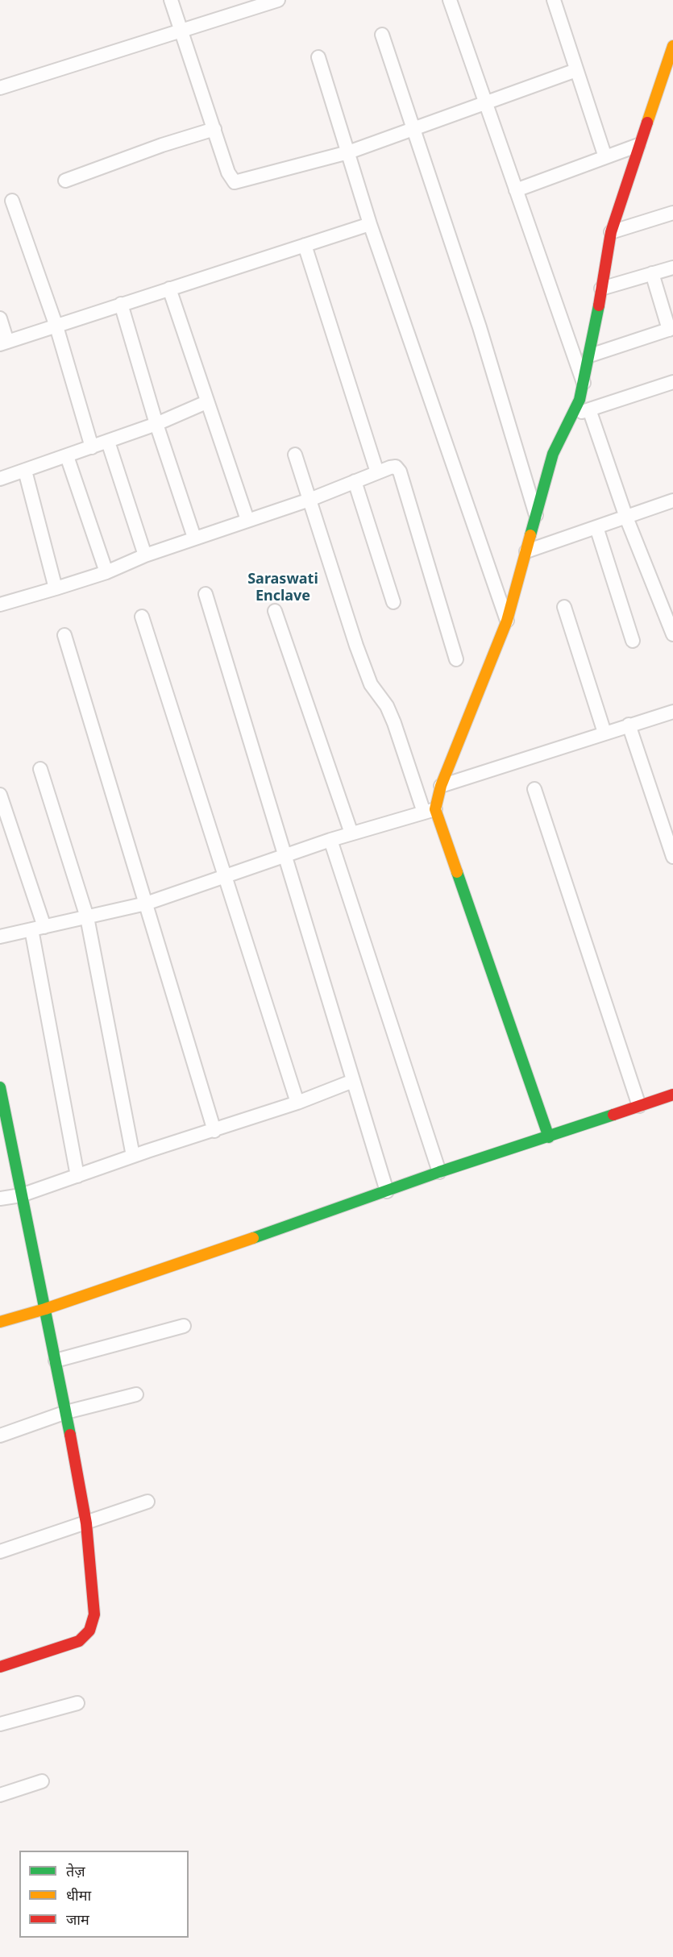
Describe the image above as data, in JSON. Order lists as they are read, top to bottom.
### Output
{
  "districts": ["Saraswati Enclave"],
  "legend": ["तेज़", "धीमा", "जाम"]
}
